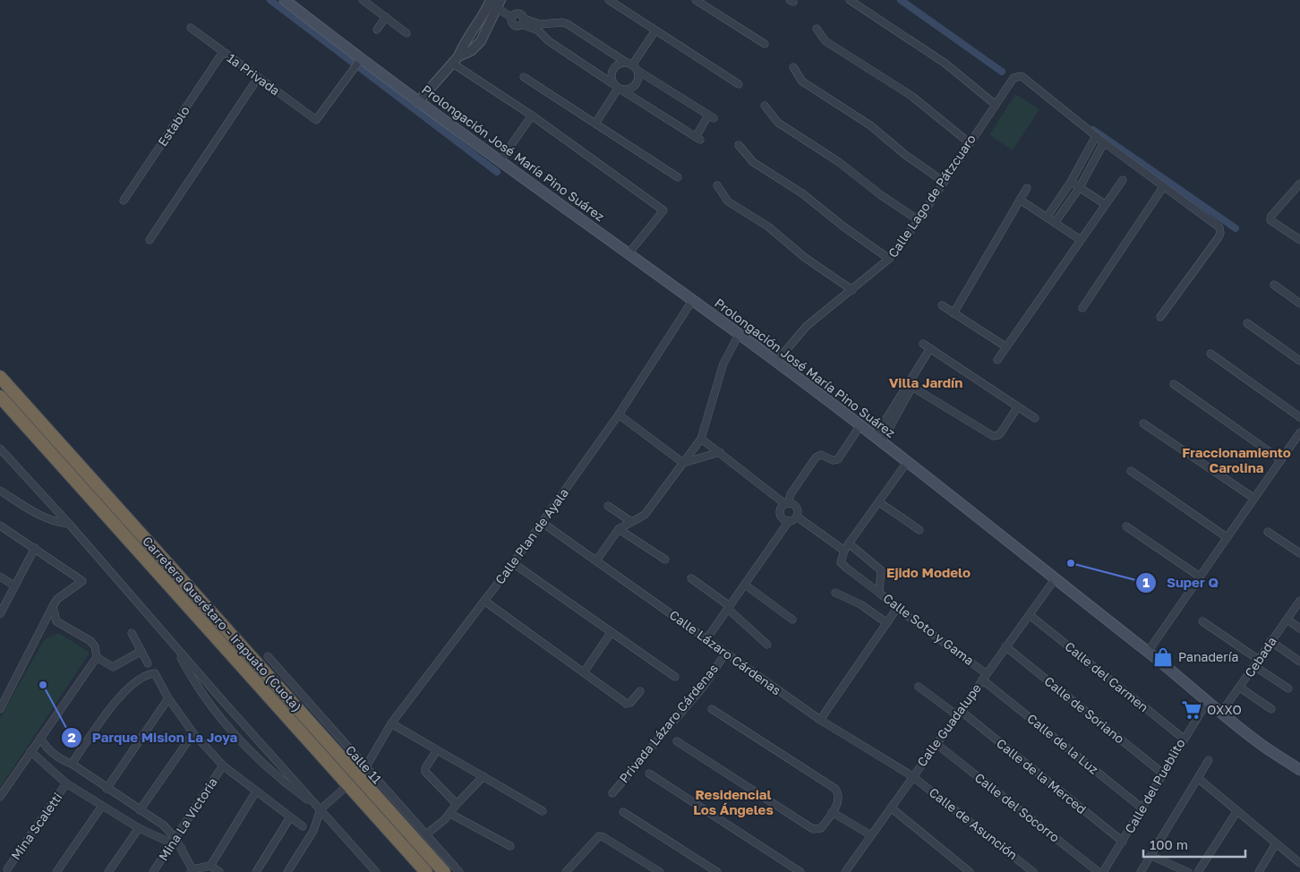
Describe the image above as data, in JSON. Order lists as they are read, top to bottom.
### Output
{
  "streets": {
    "highway": ["Carretera Querétaro - Irapuato (Cuota)"],
    "main road": ["Prolongación José María Pino Suárez"],
    "street": [
      "1a Privada",
      "Establo",
      "Calle Lago de Pátzcuaro",
      "Calle Plan de Ayala",
      "Calle Soto y Gama",
      "Calle Lázaro Cárdenas",
      "Cebada",
      "Calle del Carmen",
      "Calle de Soriano",
      "Privada Lázaro Cárdenas",
      "Calle Guadalupe",
      "Calle de la Luz",
      "Calle 11",
      "Calle de la Merced",
      "Calle del Pueblito",
      "Calle del Socorro",
      "Mina La Victoria",
      "Calle de Asunción",
      "Mina Scaletti"
    ]
  },
  "crossings": [
    ["1a Privada", "Establo"],
    ["1a Privada", "Prolongación José María Pino Suárez"],
    ["Prolongación José María Pino Suárez", "Calle Lago de Pátzcuaro"],
    ["Prolongación José María Pino Suárez", "Calle Plan de Ayala"],
    ["Prolongación José María Pino Suárez", "Cebada"],
    ["Prolongación José María Pino Suárez", "Calle Guadalupe"],
    ["Prolongación José María Pino Suárez", "Calle del Pueblito"],
    ["Calle Plan de Ayala", "Calle Lázaro Cárdenas"],
    ["Calle Plan de Ayala", "Calle 11"],
    ["Calle Soto y Gama", "Calle Guadalupe"],
    ["Calle Soto y Gama", "Calle de la Luz"],
    ["Calle Lázaro Cárdenas", "Privada Lázaro Cárdenas"],
    ["Calle Lázaro Cárdenas", "Calle Guadalupe"],
    ["Calle Lázaro Cárdenas", "Calle de Asunción"],
    ["Calle del Carmen", "Calle Guadalupe"],
    ["Calle del Carmen", "Calle del Pueblito"],
    ["Calle de Soriano", "Calle Guadalupe"],
    ["Calle de Soriano", "Calle del Pueblito"],
    ["Calle Guadalupe", "Calle de la Luz"],
    ["Calle Guadalupe", "Calle de la Merced"],
    ["Calle Guadalupe", "Calle del Socorro"],
    ["Calle Guadalupe", "Calle de Asunción"],
    ["Calle de la Luz", "Calle del Pueblito"],
    ["Calle de la Merced", "Calle del Pueblito"]
  ],
  "districts": [
    "Villa Jardín",
    "Fraccionamiento Carolina",
    "Ejido Modelo",
    "Residencial Los Ángeles"
  ],
  "places": {
    "other": ["Super Q", "Parque Mision La Joya"],
    "shop": ["Panadería"],
    "supermarket": ["OXXO"]
  },
  "scale_bar": "100 m"
}
